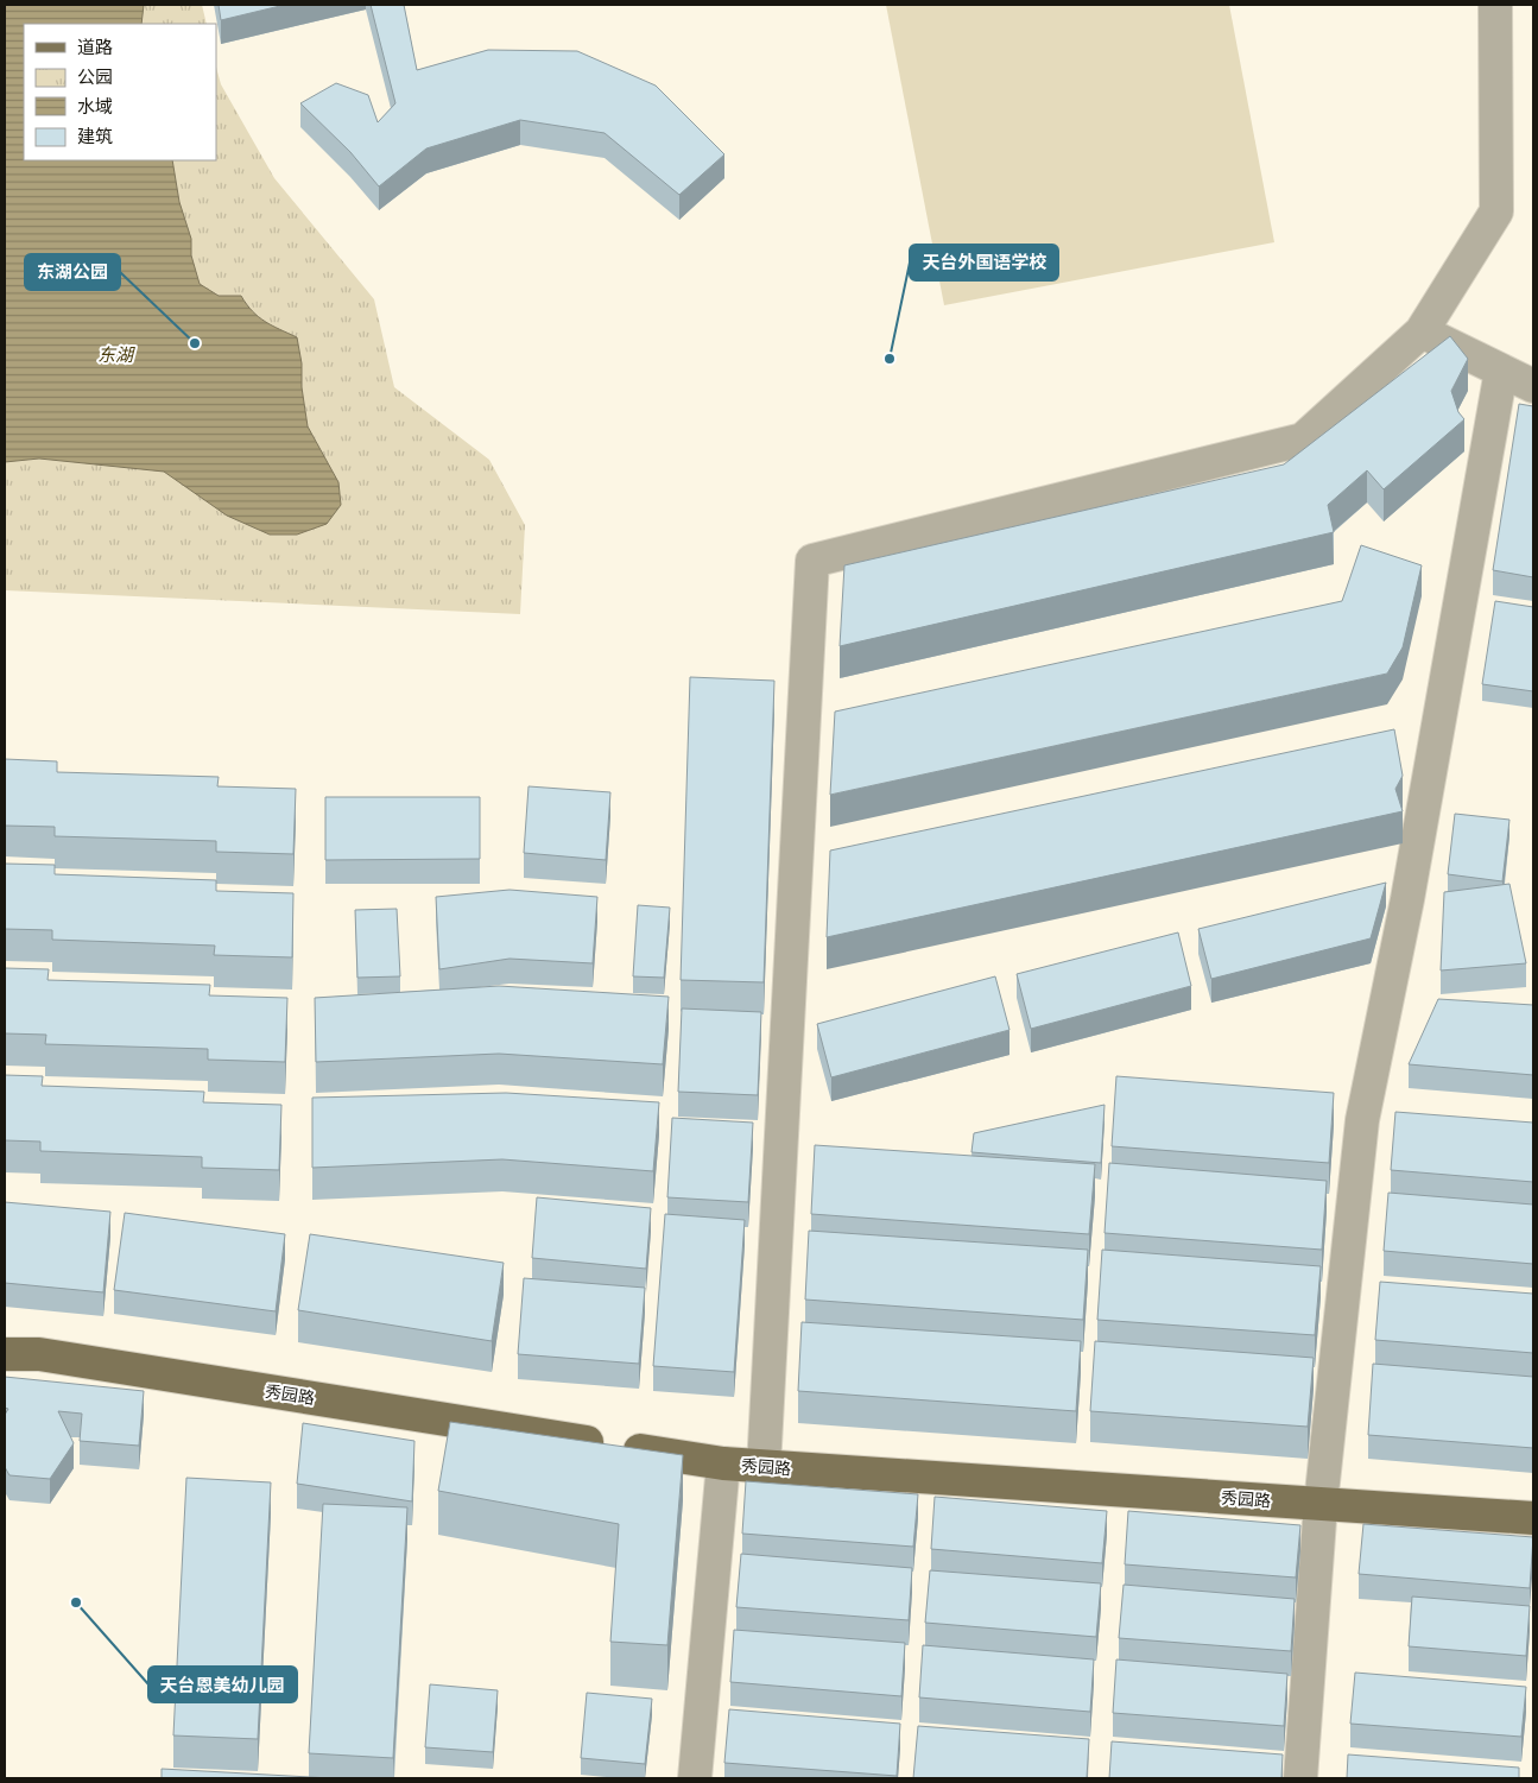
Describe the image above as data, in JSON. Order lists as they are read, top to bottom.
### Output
{
  "streets": {
    "main road": ["秀园路"]
  },
  "water": ["东湖"],
  "places": ["东湖公园", "天台外国语学校", "天台恩美幼儿园"],
  "legend": [
    "道路",
    "公园",
    "水域",
    "建筑"
  ]
}
